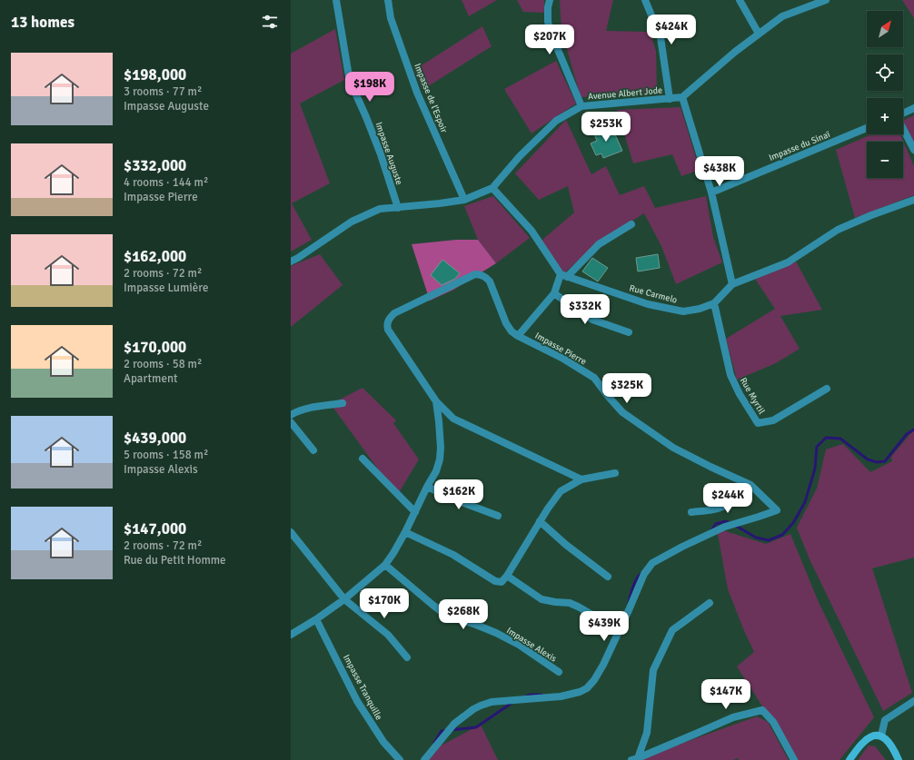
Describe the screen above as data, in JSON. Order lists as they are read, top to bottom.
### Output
{
  "streets": {
    "street": [
      "Avenue Albert Jode",
      "Impasse de l'Espoir",
      "Impasse du Sinaï",
      "Impasse Auguste",
      "Rue Carmelo",
      "Impasse Pierre",
      "Rue Myrtil",
      "Impasse Alexis",
      "Impasse Tranquille"
    ]
  },
  "crossings": [
    ["Avenue Albert Jode", "Impasse de l'Espoir"],
    ["Avenue Albert Jode", "Impasse Auguste"],
    ["Rue Carmelo", "Impasse Pierre"],
    ["Rue Carmelo", "Rue Myrtil"]
  ],
  "north": "top right",
  "page": {
    "heading": "13 homes",
    "map_buttons": ["+", "−"],
    "price": [
      "$424K",
      "$207K",
      "$198K",
      "$253K",
      "$438K",
      "$332K",
      "$325K",
      "$162K",
      "$244K",
      "$170K",
      "$268K",
      "$439K",
      "$147K"
    ],
    "list": [
      {
        "name": "$198,000",
        "note": "3 rooms · 77 m² · Impasse Auguste"
      },
      {
        "name": "$332,000",
        "note": "4 rooms · 144 m² · Impasse Pierre"
      },
      {
        "name": "$162,000",
        "note": "2 rooms · 72 m² · Impasse Lumière"
      },
      {
        "name": "$170,000",
        "note": "2 rooms · 58 m² · Apartment"
      },
      {
        "name": "$439,000",
        "note": "5 rooms · 158 m² · Impasse Alexis"
      },
      {
        "name": "$147,000",
        "note": "2 rooms · 72 m² · Rue du Petit Homme"
      }
    ]
  }
}
